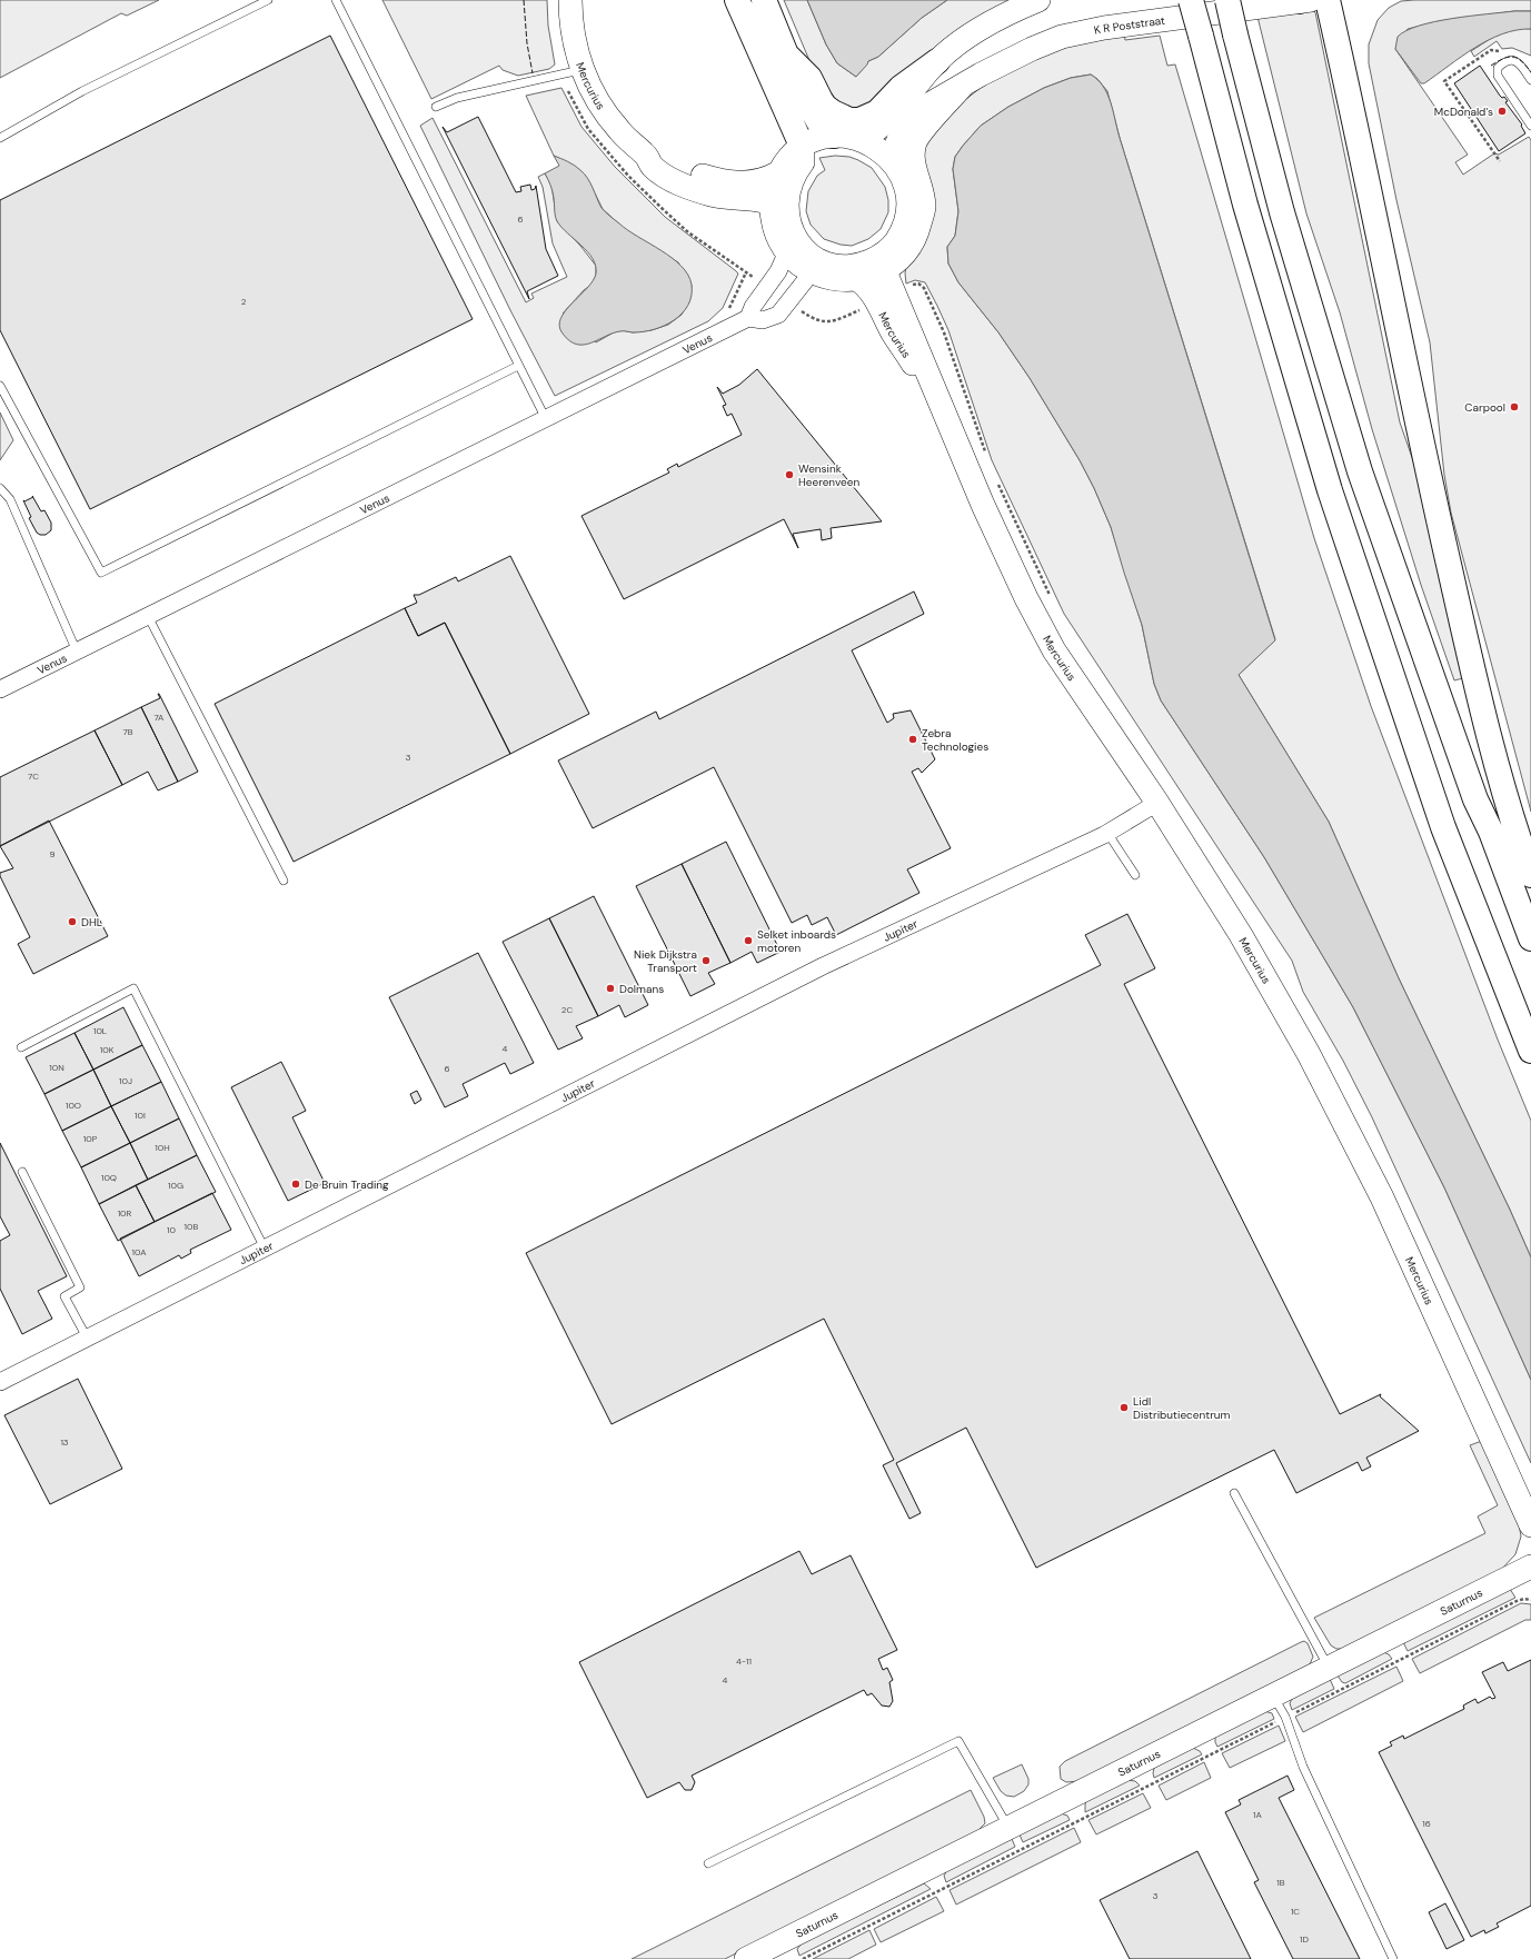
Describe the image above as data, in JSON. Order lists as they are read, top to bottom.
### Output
{
  "streets": {
    "main road": ["K R Poststraat", "Mercurius", "Saturnus"],
    "street": ["Venus", "Jupiter"]
  },
  "crossings": [
    ["K R Poststraat", "Mercurius"],
    ["K R Poststraat", "Venus"],
    ["Mercurius", "Venus"],
    ["Mercurius", "Jupiter"]
  ],
  "places": [
    "McDonald's",
    "Carpool",
    "Wensink Heerenveen",
    "Zebra Technologies",
    "DHL",
    "Selket inboards motoren",
    "Niek Dijkstra Transport",
    "Dolmans",
    "De Bruin Trading",
    "Lidl Distributiecentrum"
  ],
  "house_numbers": [
    "6",
    "2",
    "7A",
    "7B",
    "3",
    "7C",
    "9",
    "2C",
    "10L",
    "4",
    "10K",
    "10N",
    "6",
    "10J",
    "10O",
    "10I",
    "10P",
    "10H",
    "10Q",
    "10G",
    "10R",
    "10B",
    "10",
    "10A",
    "13",
    "4-11",
    "4",
    "1A",
    "16",
    "1B",
    "3",
    "1C",
    "1D"
  ]
}
